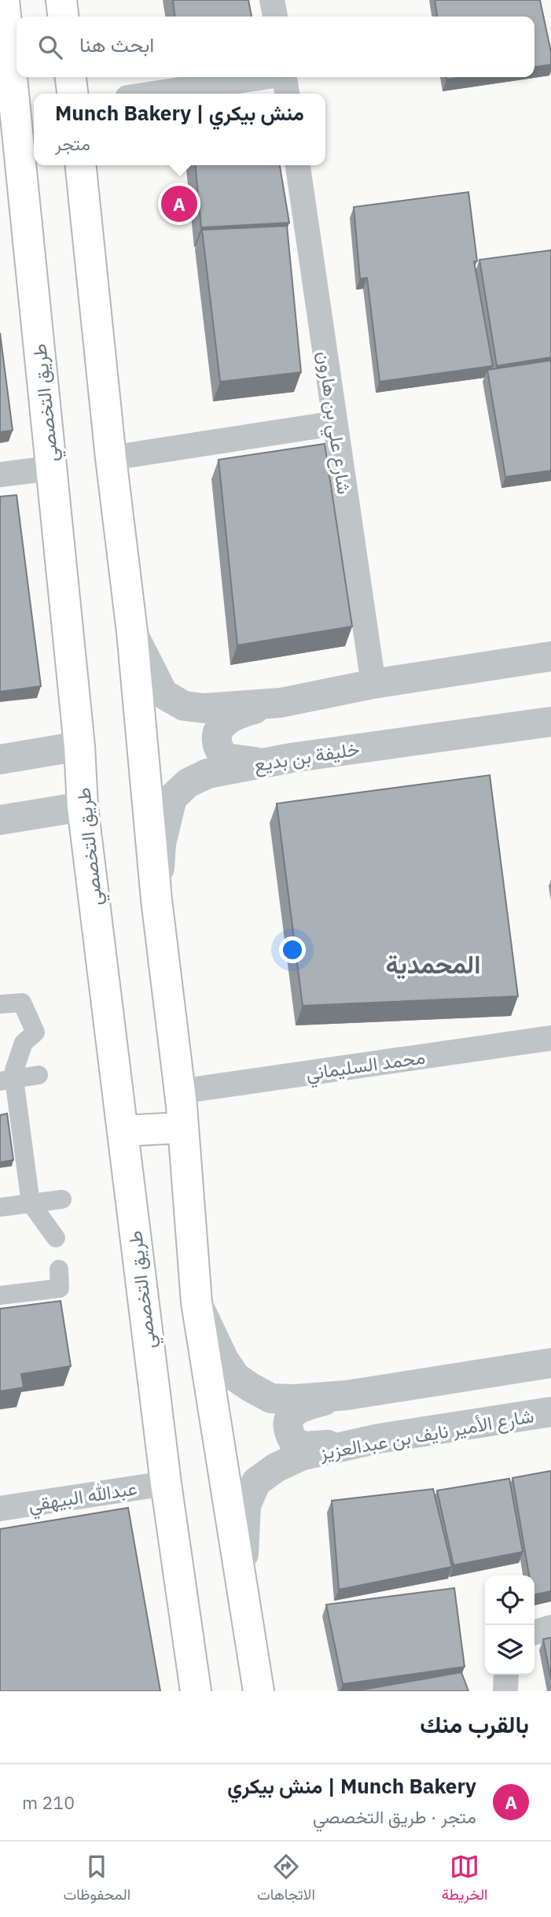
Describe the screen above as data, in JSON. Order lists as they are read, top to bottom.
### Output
{
  "streets": {
    "main road": ["طريق التخصصي"],
    "street": [
      "شارع علي بن هارون",
      "خليفة بن بديع",
      "محمد السليماني",
      "شارع الأمير نايف بن عبدالعزيز",
      "عبدالله البيهقي"
    ]
  },
  "crossings": [
    ["طريق التخصصي", "عبدالله البيهقي"]
  ],
  "districts": ["المحمدية"],
  "page": {
    "search": "ابحث هنا",
    "popup": ["Munch Bakery | منش بيكري", "متجر"],
    "pins": "A",
    "heading": "بالقرب منك",
    "list": [
      {
        "mark": "A",
        "name": "Munch Bakery | منش بيكري",
        "note": "متجر · طريق التخصصي",
        "value": "210 m"
      }
    ],
    "nav": ["الخريطة", "الاتجاهات", "المحفوظات"]
  }
}
